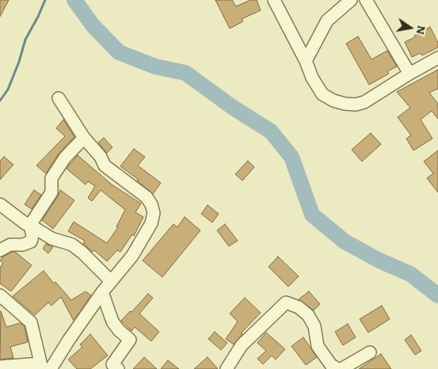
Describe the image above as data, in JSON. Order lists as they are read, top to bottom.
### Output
{
  "north": "right"
}
